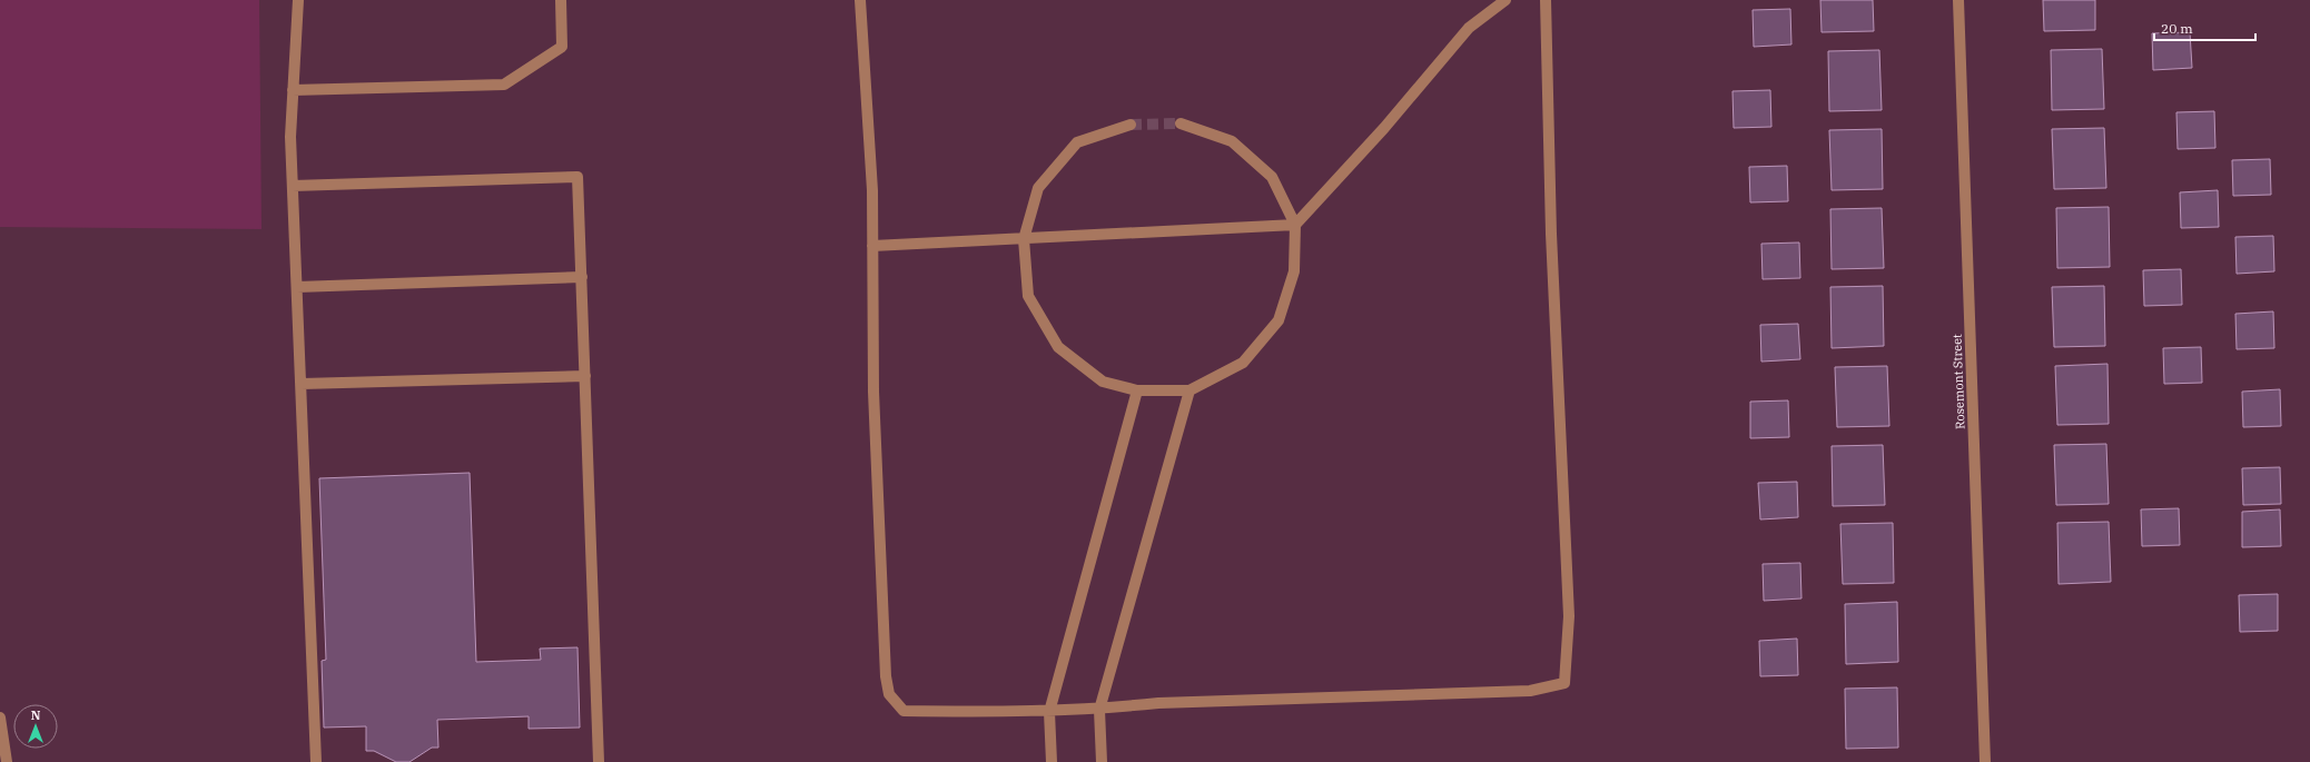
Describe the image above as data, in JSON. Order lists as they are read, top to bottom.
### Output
{
  "streets": {
    "street": ["Rosemont Street"]
  },
  "scale_bar": "20 m",
  "north": "top"
}
